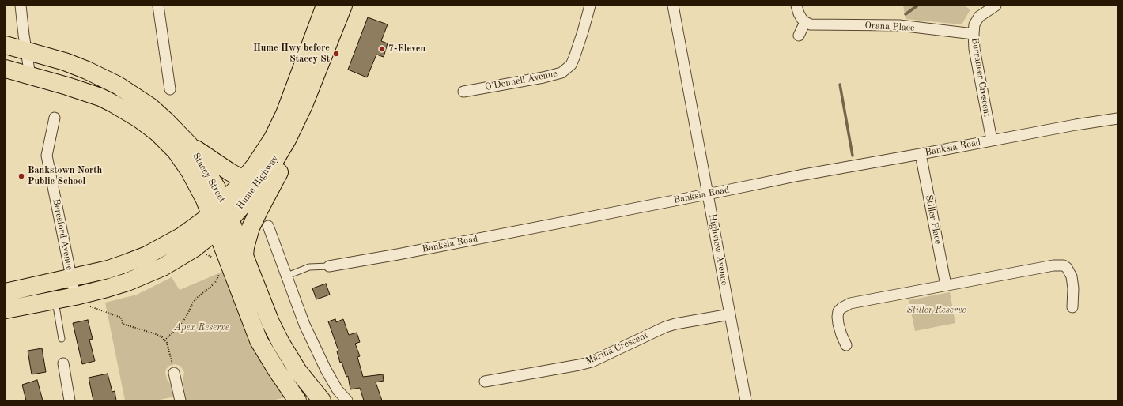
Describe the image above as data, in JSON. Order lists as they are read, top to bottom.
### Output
{
  "streets": {
    "highway": ["Stacey Street", "Hume Highway"],
    "street": [
      "Orana Place",
      "Burraneer Crescent",
      "O'Donnell Avenue",
      "Banksia Road",
      "Stiller Place",
      "Beresford Avenue",
      "Highview Avenue",
      "Marina Crescent"
    ]
  },
  "crossings": [
    ["Orana Place", "Burraneer Crescent"],
    ["Burraneer Crescent", "Banksia Road"],
    ["Banksia Road", "Stiller Place"],
    ["Banksia Road", "Highview Avenue"],
    ["Stacey Street", "Hume Highway"],
    ["Hume Highway", "Beresford Avenue"],
    ["Highview Avenue", "Marina Crescent"]
  ],
  "parks": ["Stiller Reserve", "Apex Reserve"],
  "places": ["7-Eleven", "Hume Hwy before Stacey St", "Bankstown North Public School"]
}
